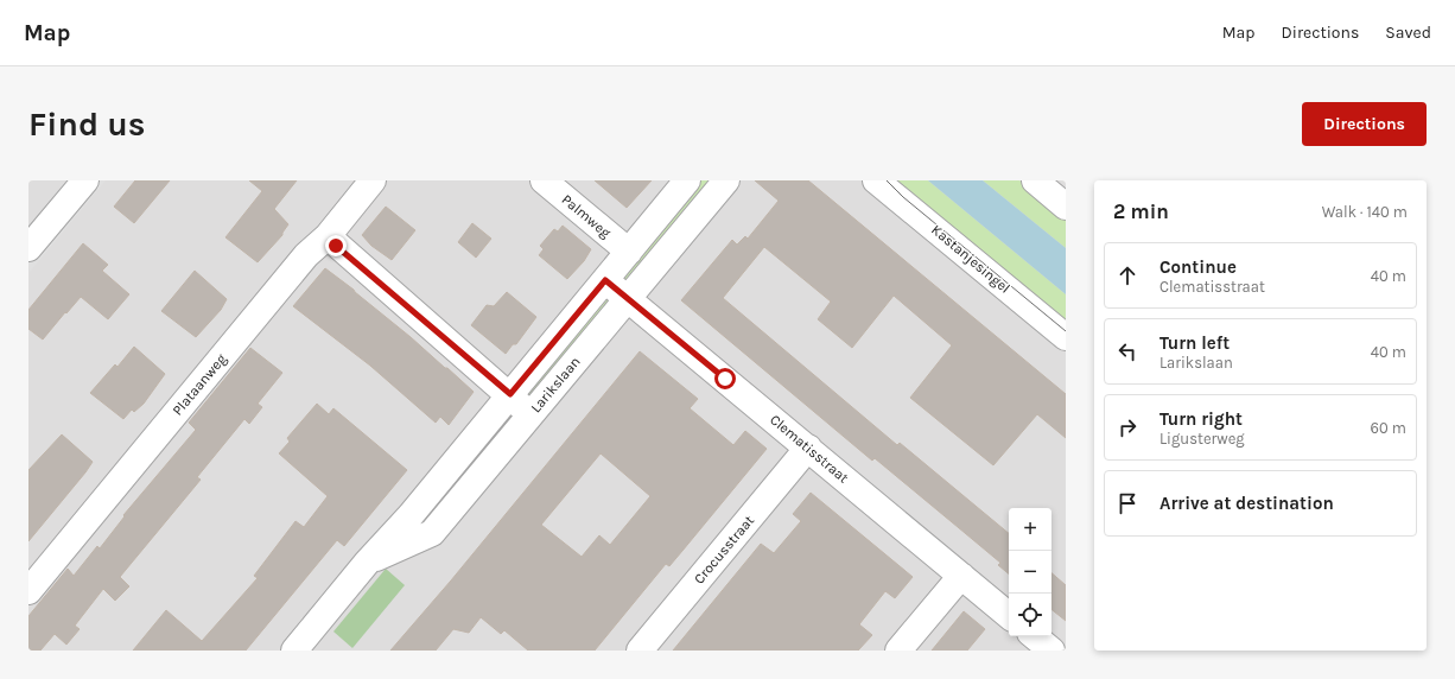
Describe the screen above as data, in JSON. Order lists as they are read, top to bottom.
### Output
{
  "streets": {
    "street": [
      "Palmweg",
      "Kastanjesingel",
      "Plataanweg",
      "Larikslaan",
      "Clematisstraat",
      "Crocusstraat"
    ]
  },
  "crossings": [
    ["Palmweg", "Larikslaan"],
    ["Larikslaan", "Clematisstraat"],
    ["Clematisstraat", "Crocusstraat"]
  ],
  "page": {
    "header": "Map",
    "nav": ["Map", "Directions", "Saved"],
    "buttons": "Directions",
    "title": "Find us",
    "heading": ["2 min", "Walk · 140 m"],
    "list": [
      ["Continue", "Clematisstraat", "40 m"],
      ["Turn left", "Larikslaan", "40 m"],
      ["Turn right", "Ligusterweg", "60 m"],
      "Arrive at destination"
    ],
    "map_buttons": ["+", "−"]
  }
}
